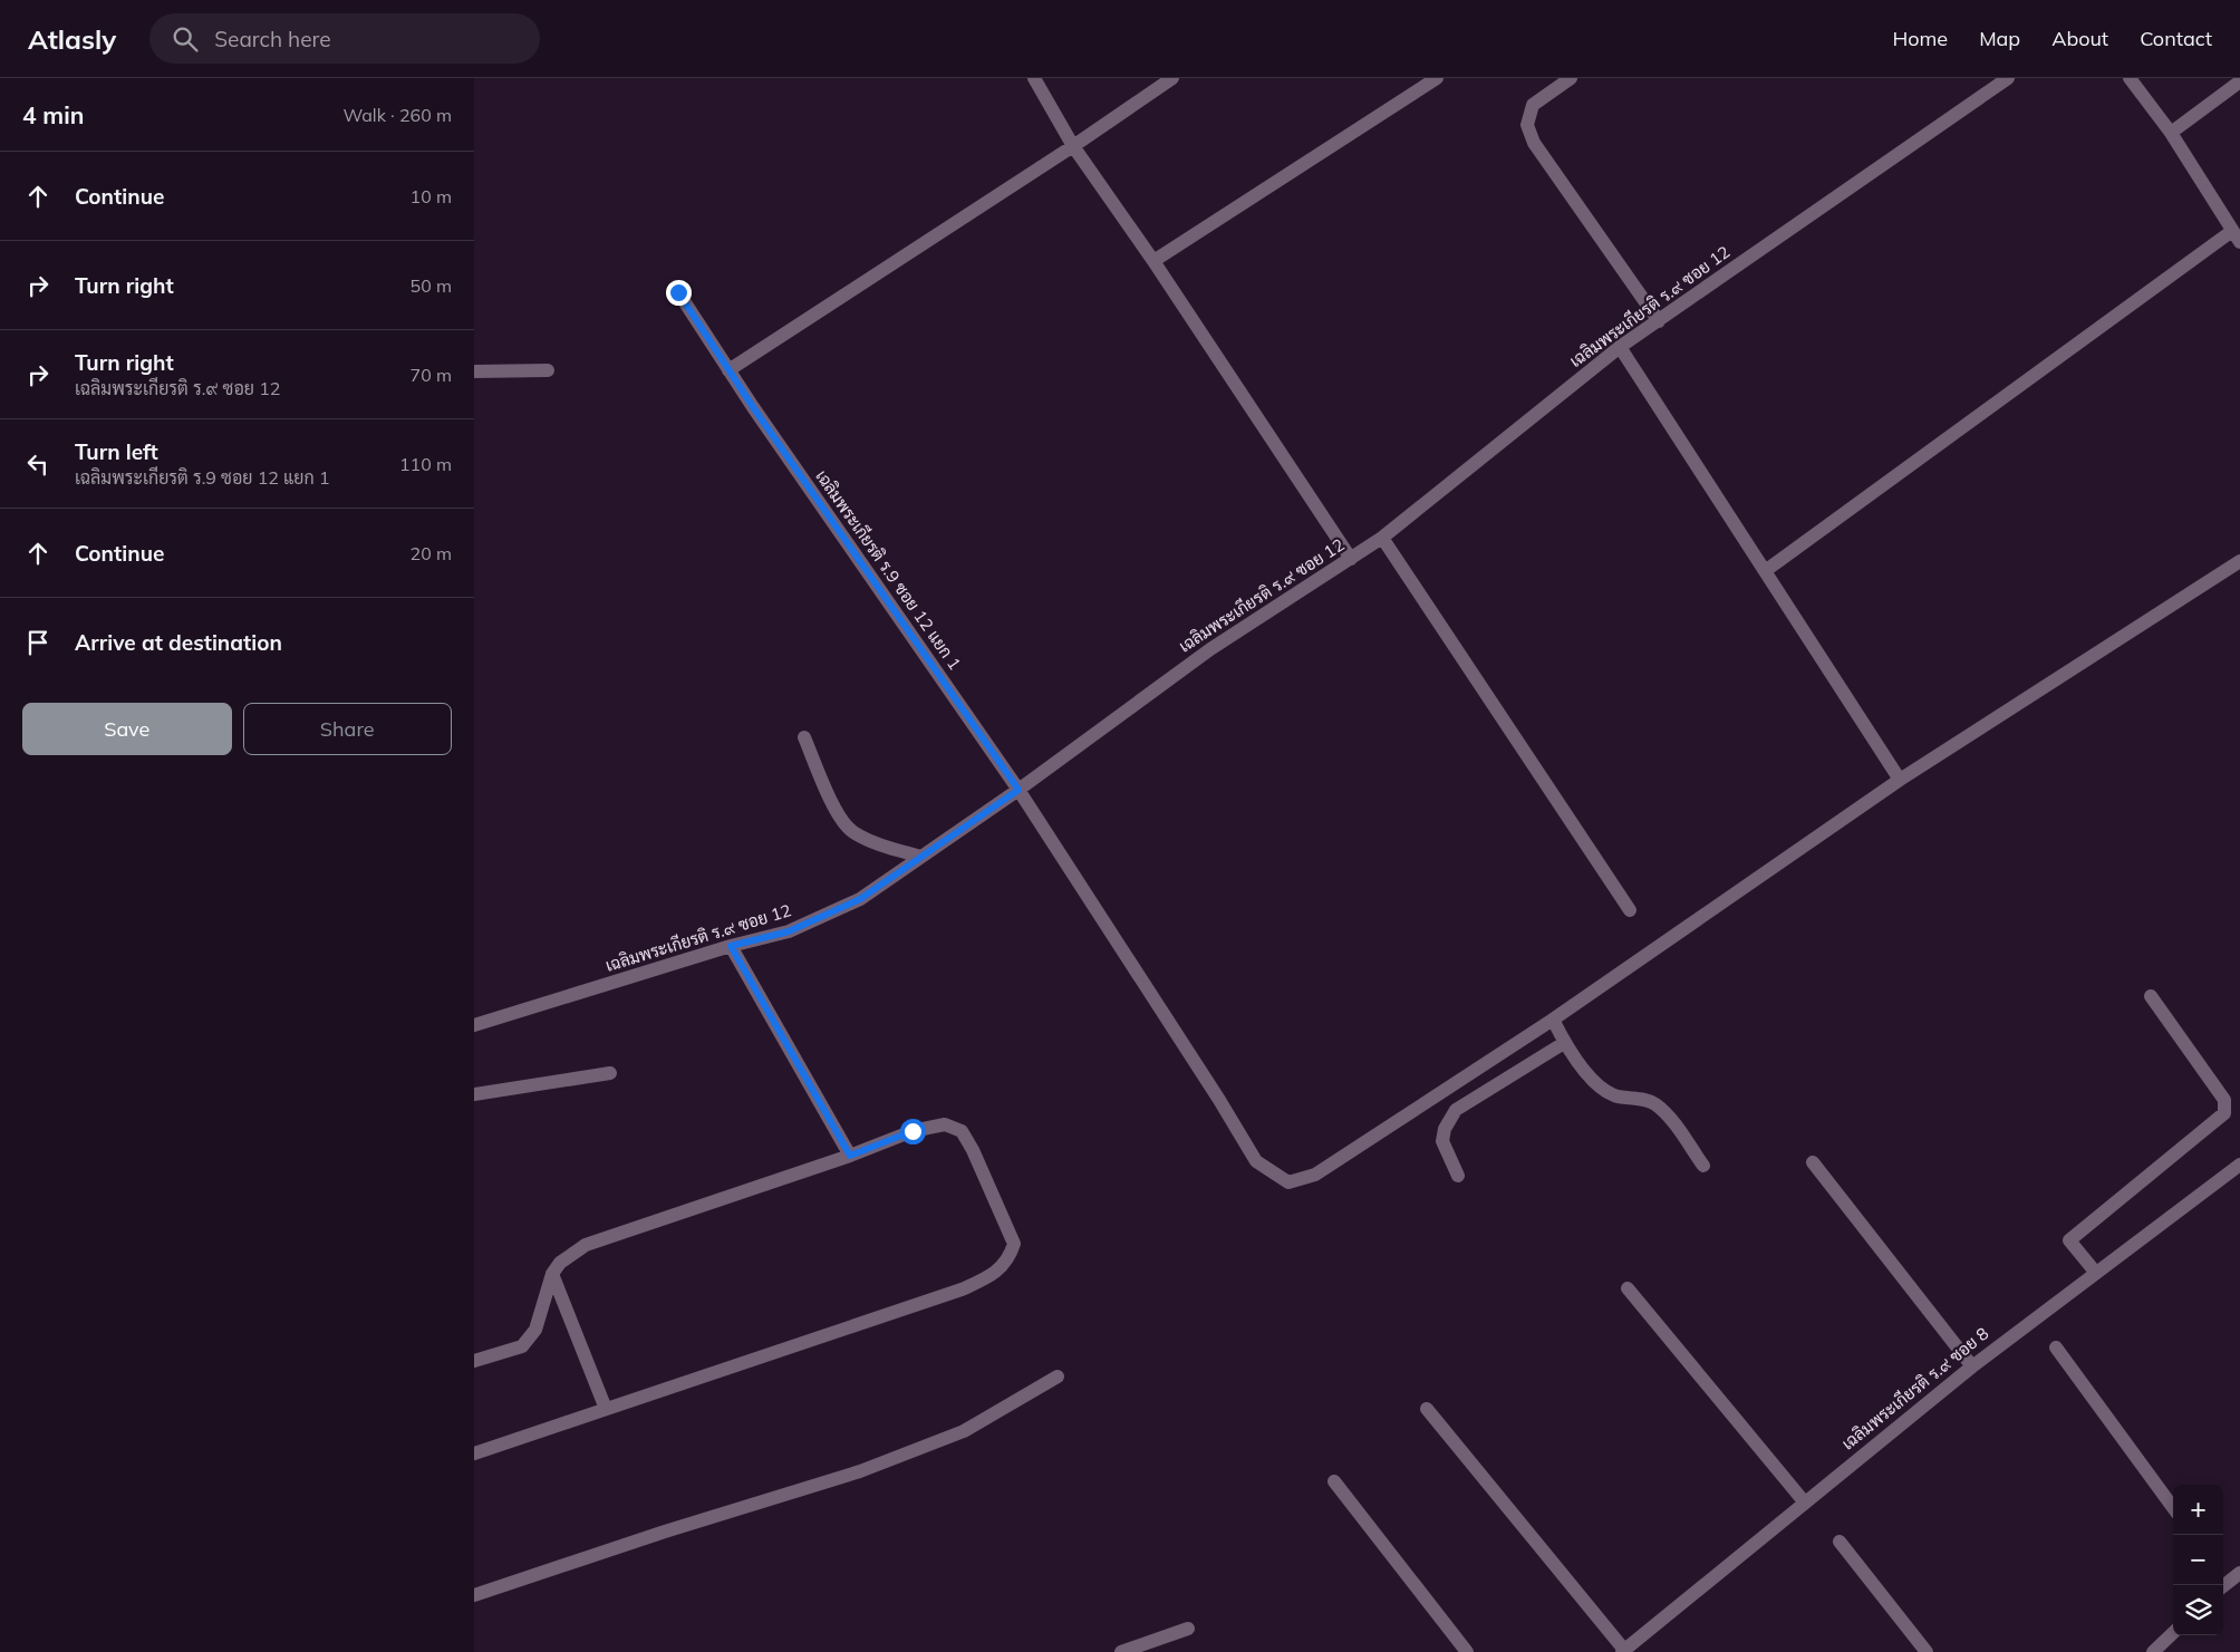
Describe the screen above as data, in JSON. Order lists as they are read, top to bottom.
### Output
{
  "streets": {
    "street": ["เฉลิมพระเกียรติ ร.๙ ซอย 12", "เฉลิมพระเกียรติ ร.9 ซอย 12 แยก 1", "เฉลิมพระเกียรติ ร.๙ ซอย 8"]
  },
  "crossings": [
    ["เฉลิมพระเกียรติ ร.๙ ซอย 12", "เฉลิมพระเกียรติ ร.9 ซอย 12 แยก 1"]
  ],
  "page": {
    "header": "Atlasly",
    "search": "Search here",
    "nav": [
      "Home",
      "Map",
      "About",
      "Contact"
    ],
    "heading": ["4 min", "Walk · 260 m"],
    "list": [
      ["Continue", "10 m"],
      ["Turn right", "50 m"],
      ["Turn right", "เฉลิมพระเกียรติ ร.๙ ซอย 12", "70 m"],
      ["Turn left", "เฉลิมพระเกียรติ ร.9 ซอย 12 แยก 1", "110 m"],
      ["Continue", "20 m"],
      "Arrive at destination"
    ],
    "buttons": ["Save", "Share"],
    "map_buttons": ["+", "−"]
  }
}
